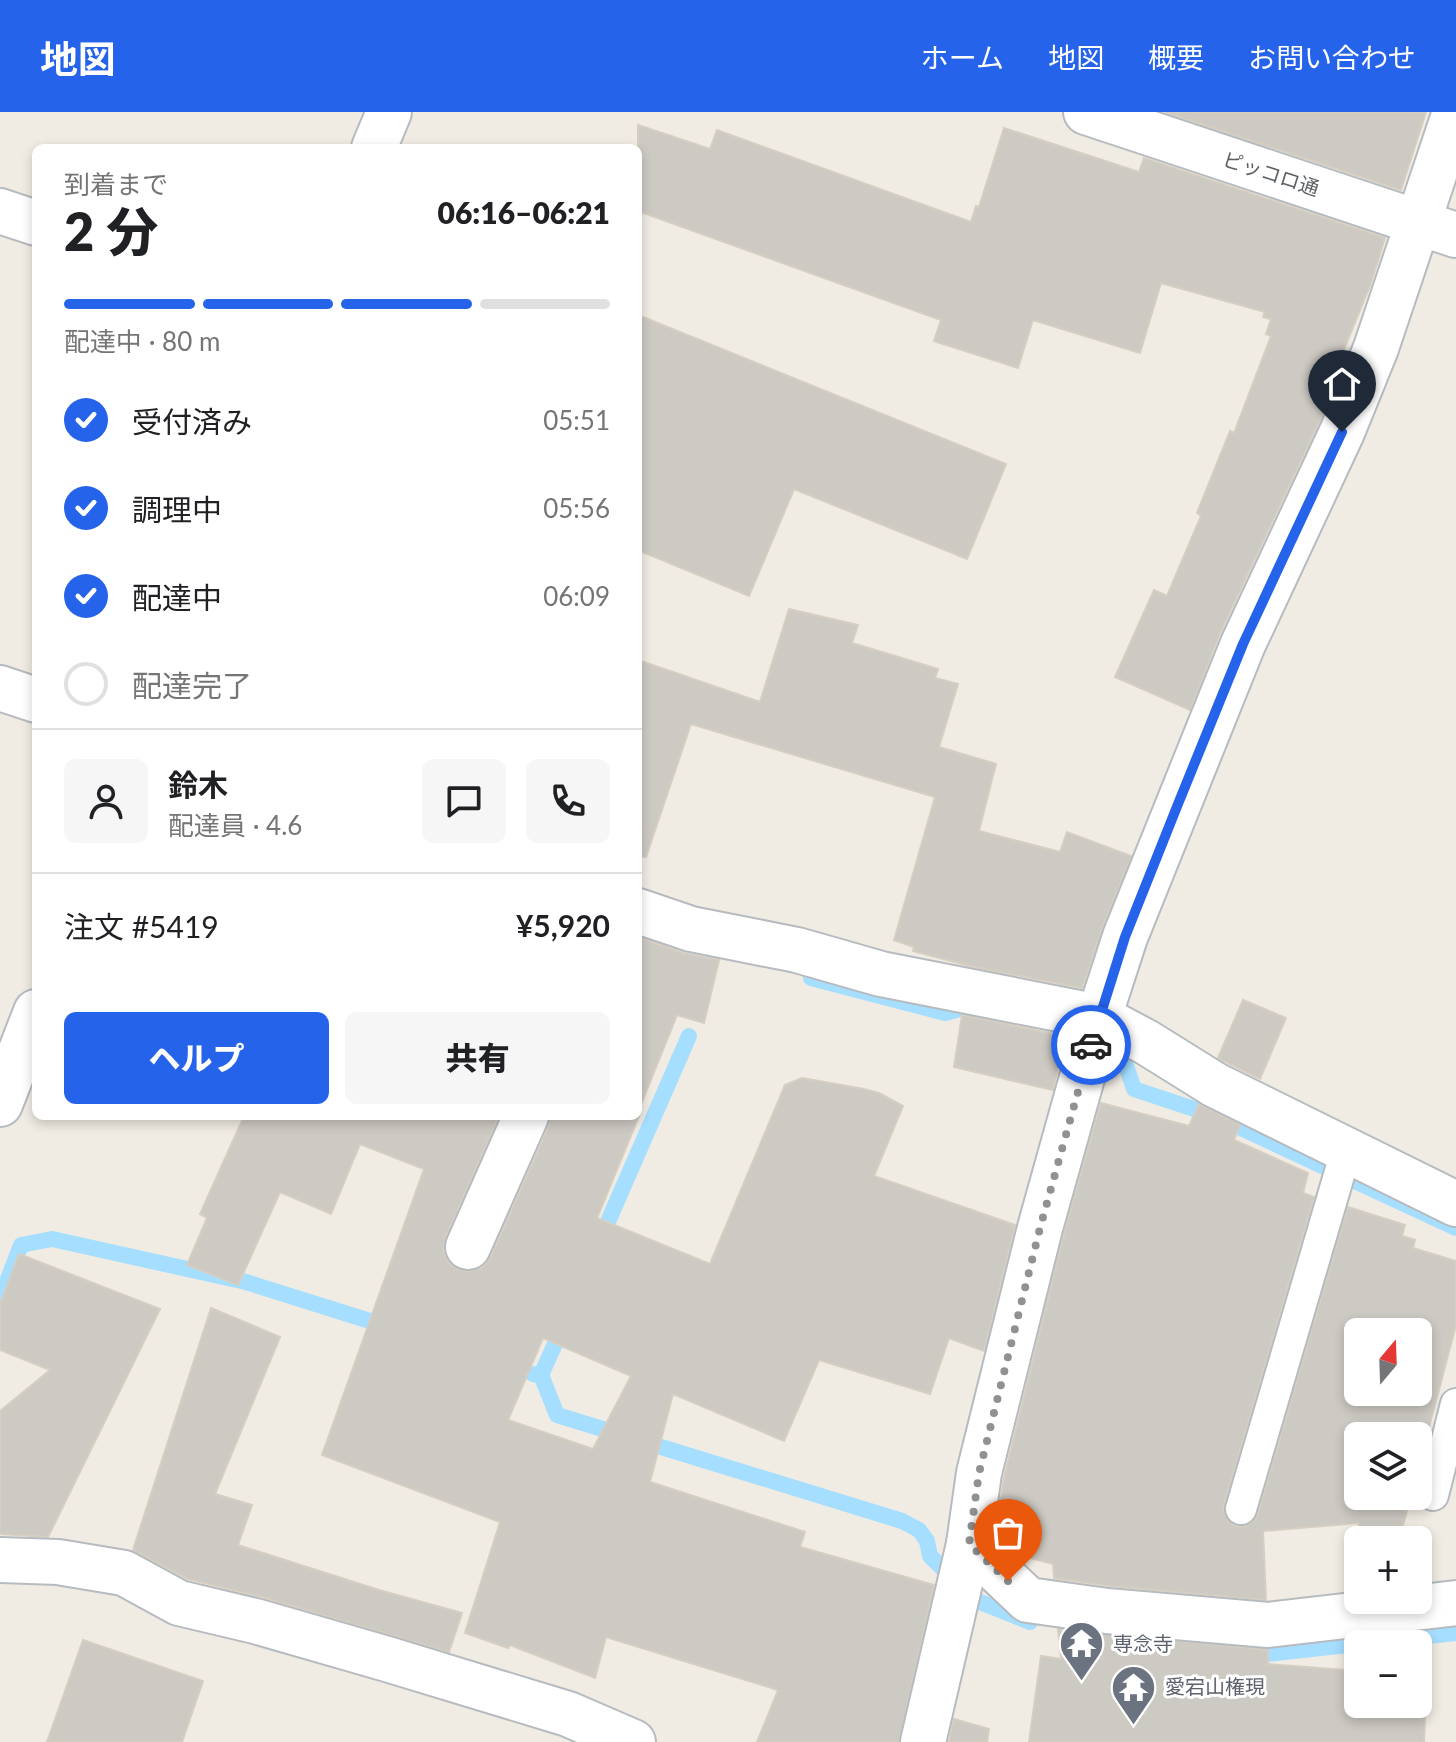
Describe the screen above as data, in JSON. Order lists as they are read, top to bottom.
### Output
{
  "streets": {
    "street": ["ピッコロ通"]
  },
  "places": {
    "temple": ["専念寺", "愛宕山権現"]
  },
  "north": "top",
  "page": {
    "header": "地図",
    "nav": [
      "ホーム",
      "地図",
      "概要",
      "お問い合わせ"
    ],
    "heading": ["2 分", "到着まで", "06:16–06:21"],
    "panel": [
      "鈴木",
      "配達員 · 4.6",
      "注文 #5419",
      "¥5,920"
    ],
    "bar": "配達中 · 80 m",
    "list": [
      ["受付済み", "05:51"],
      ["調理中", "05:56"],
      ["配達中", "06:09"],
      "配達完了"
    ],
    "buttons": ["ヘルプ", "共有"],
    "map_buttons": ["+", "−"]
  }
}
